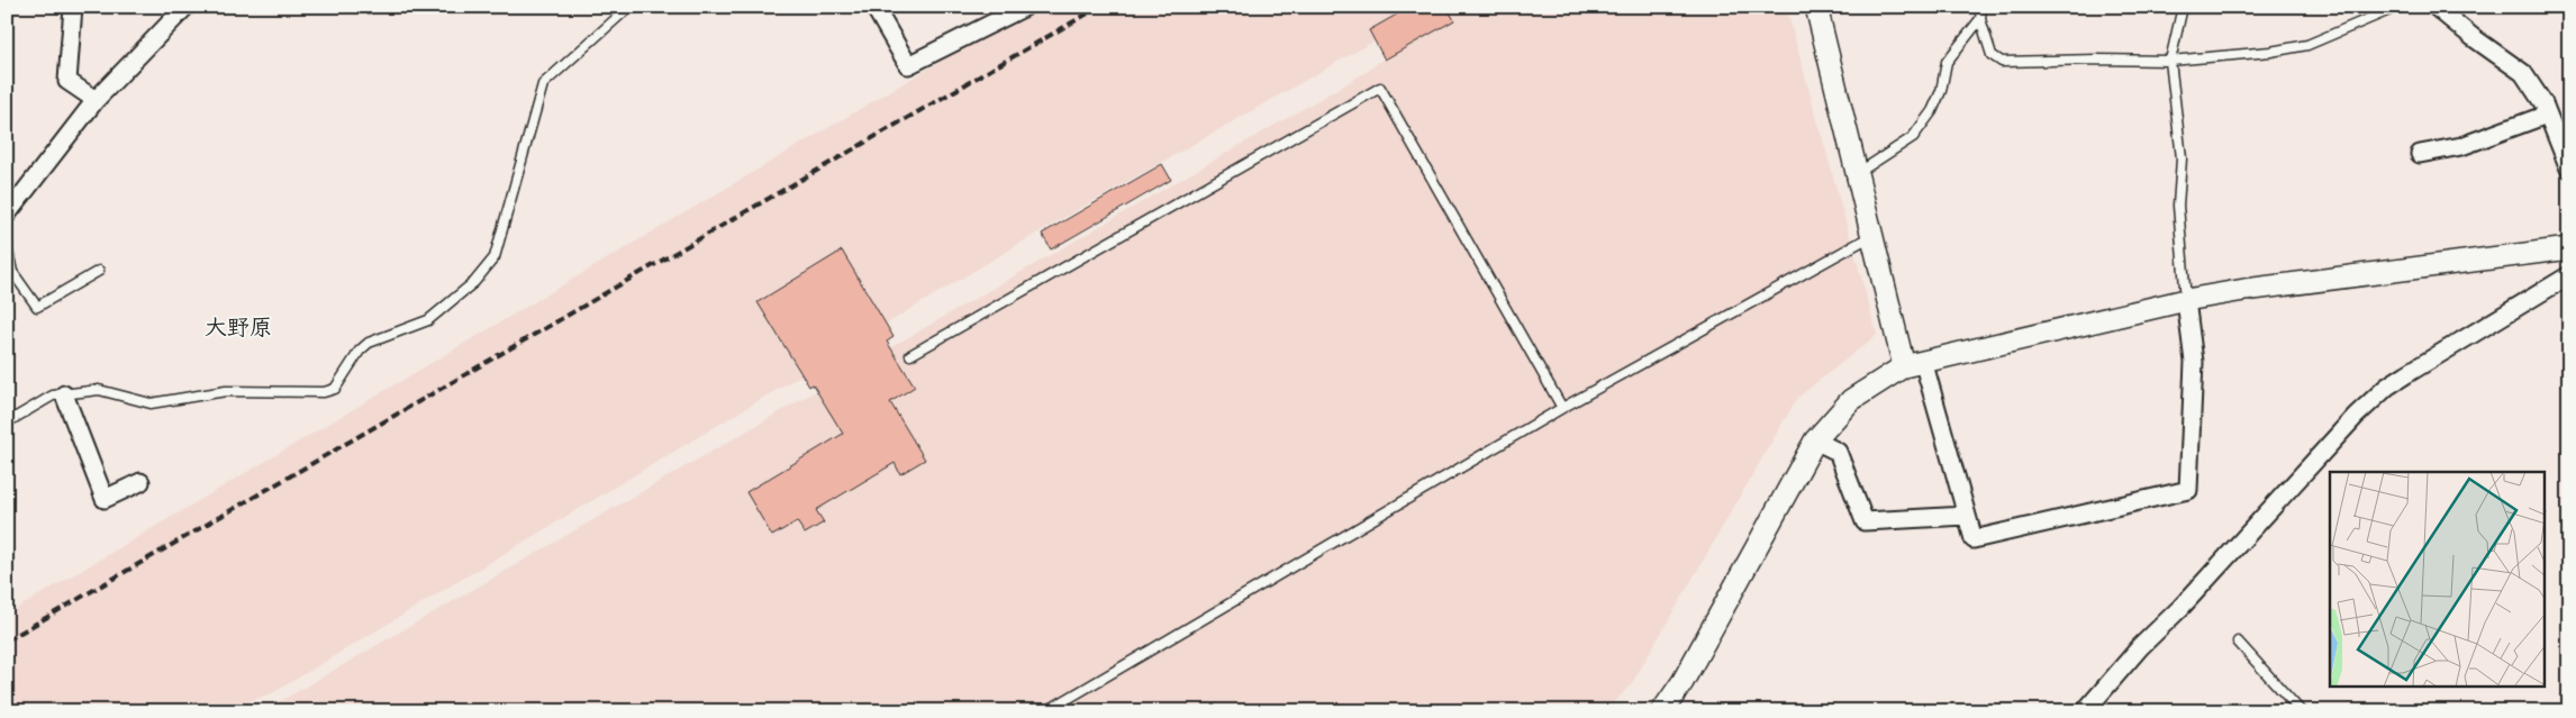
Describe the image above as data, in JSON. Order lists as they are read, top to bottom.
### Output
{
  "districts": ["大野原"]
}
